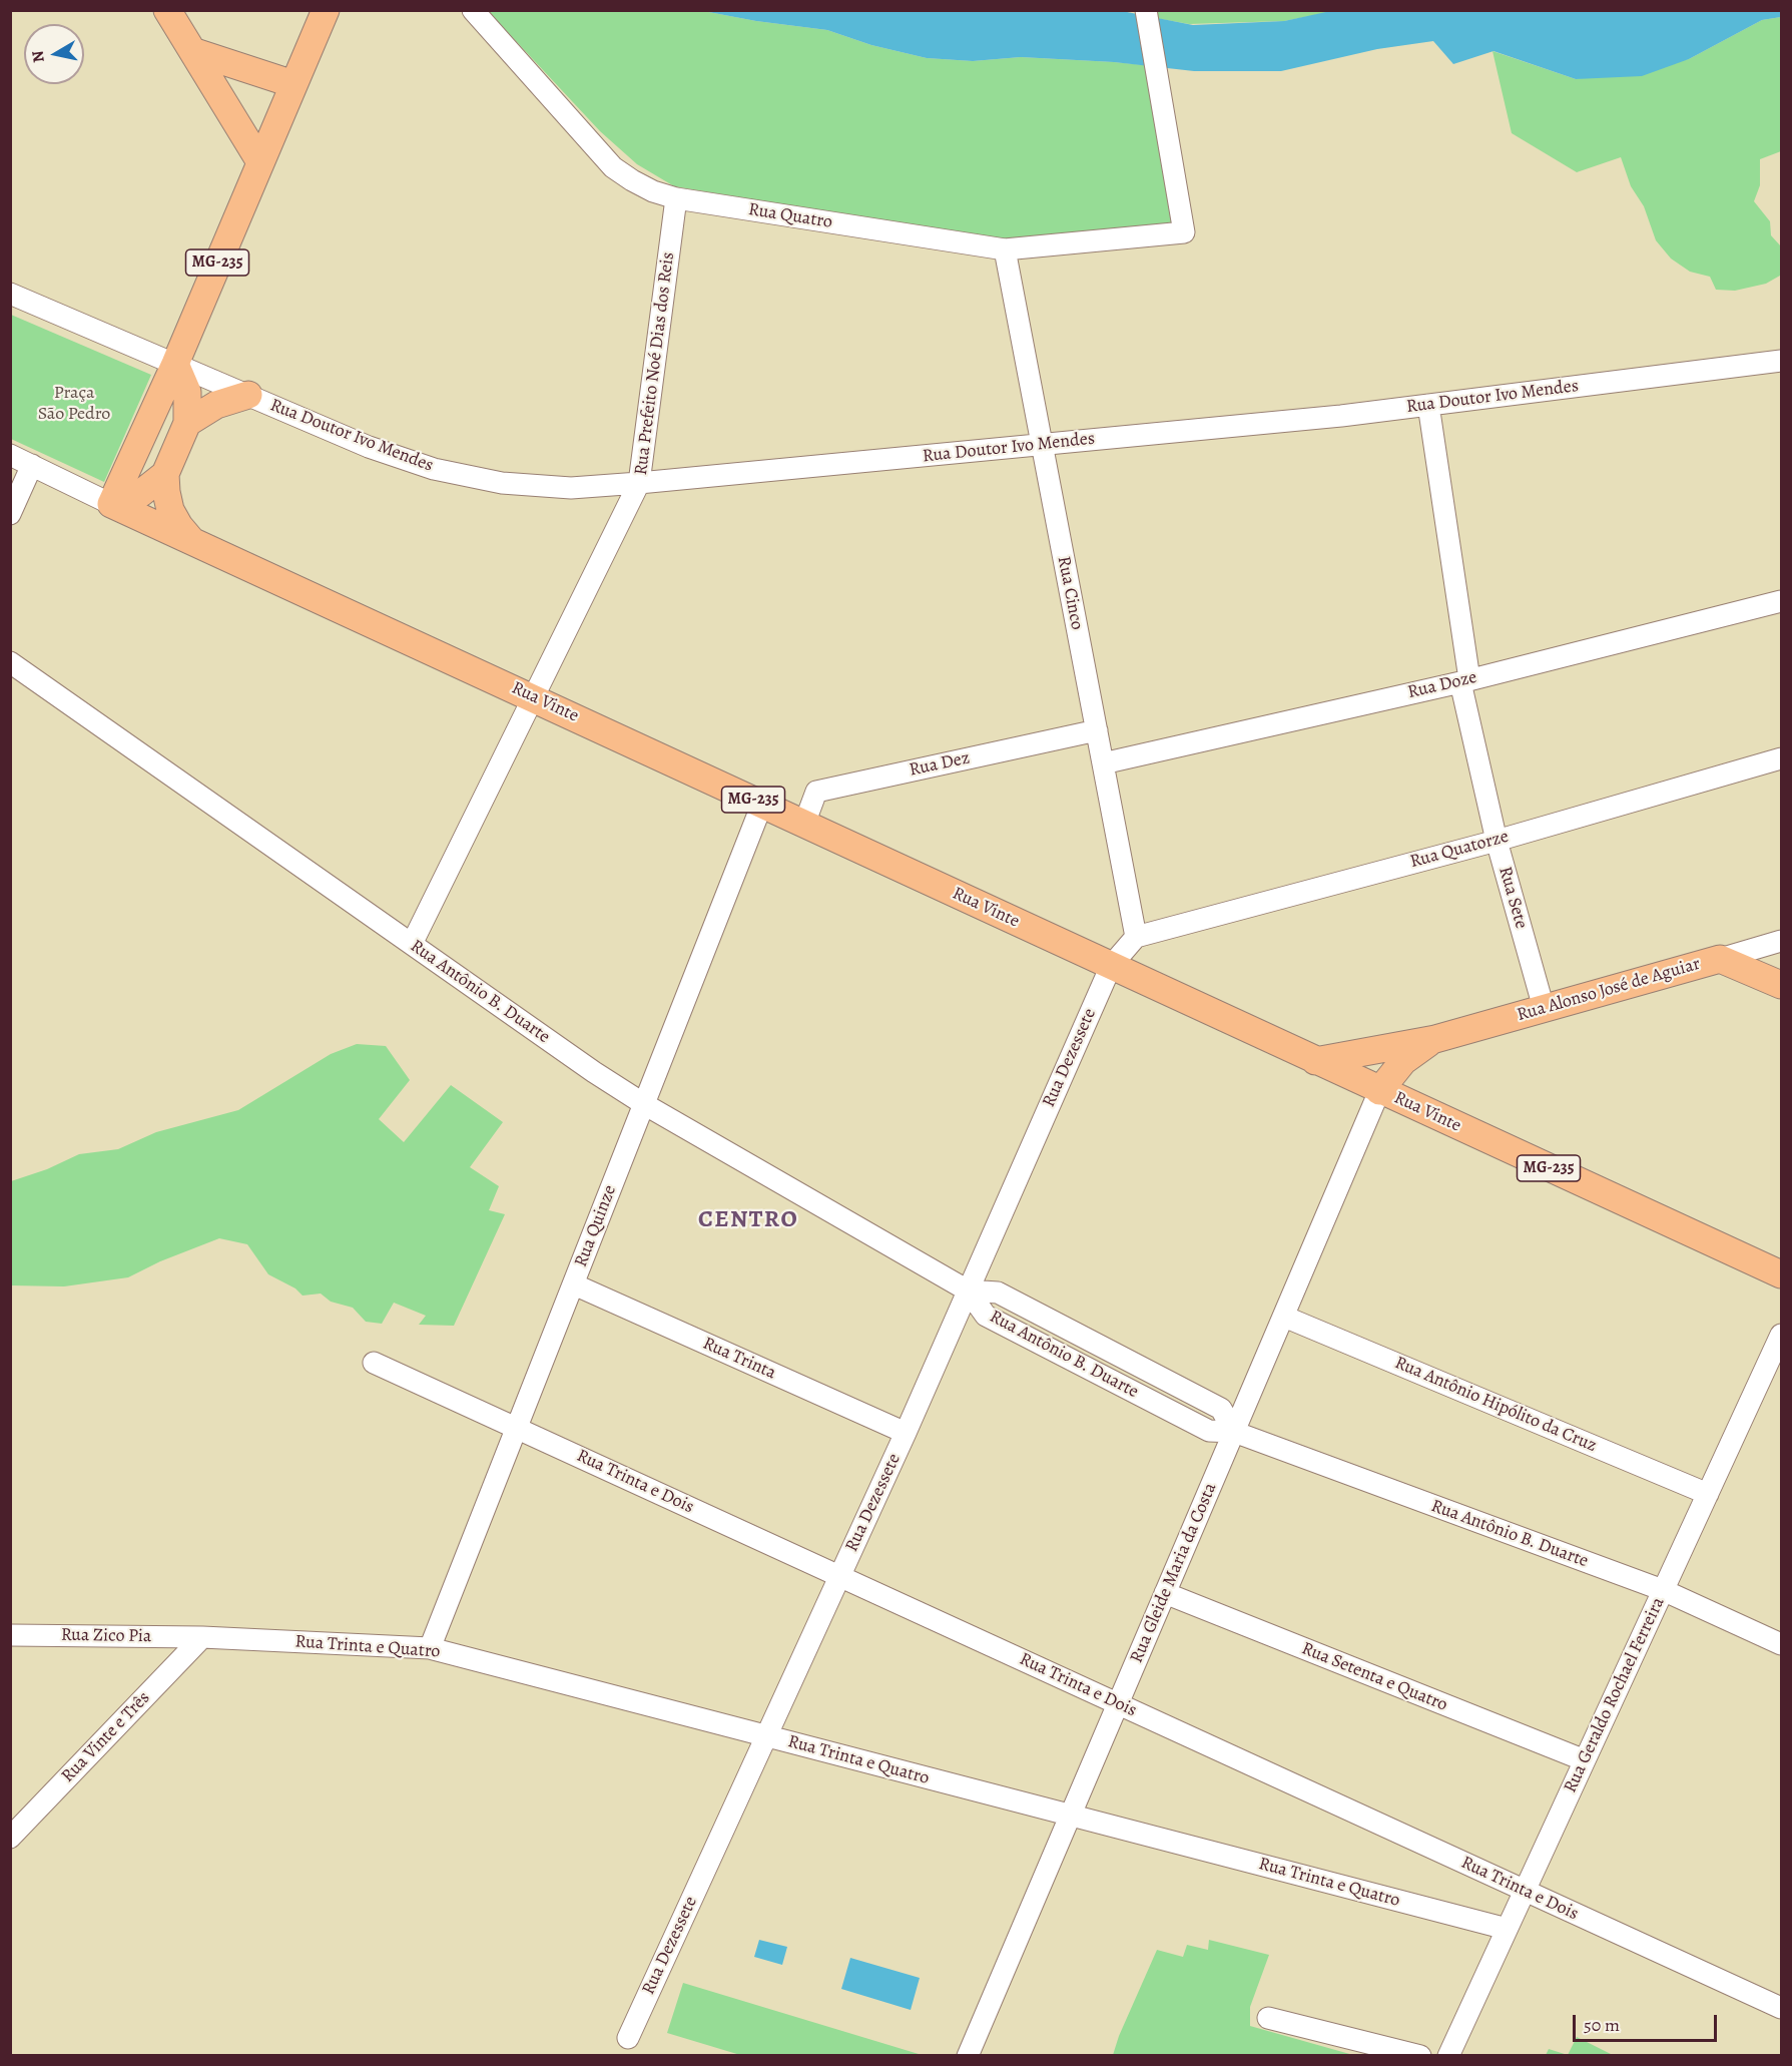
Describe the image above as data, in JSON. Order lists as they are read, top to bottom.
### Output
{
  "streets": {
    "main road": ["MG-235", "Rua Vinte", "Rua Alonso José de Aguiar"],
    "street": [
      "Rua Quatro",
      "Rua Prefeito Noé Dias dos Reis",
      "Rua Doutor Ivo Mendes",
      "Rua Cinco",
      "Rua Doze",
      "Rua Dez",
      "Rua Quatorze",
      "Rua Sete",
      "Rua Antônio B. Duarte",
      "Rua Dezessete",
      "Rua Quinze",
      "Rua Trinta",
      "Rua Antônio Hipólito da Cruz",
      "Rua Trinta e Dois",
      "Rua Gleide Maria da Costa",
      "Rua Zico Pia",
      "Rua Trinta e Quatro",
      "Rua Setenta e Quatro",
      "Rua Geraldo Rochael Ferreira",
      "Rua Vinte e Três"
    ]
  },
  "crossings": [
    ["Rua Quatro", "Rua Prefeito Noé Dias dos Reis"],
    ["Rua Quatro", "Rua Cinco"],
    ["MG-235", "Rua Doutor Ivo Mendes"],
    ["MG-235", "Rua Vinte"],
    ["Rua Prefeito Noé Dias dos Reis", "Rua Doutor Ivo Mendes"],
    ["Rua Prefeito Noé Dias dos Reis", "Rua Vinte"],
    ["Rua Prefeito Noé Dias dos Reis", "Rua Antônio B. Duarte"],
    ["Rua Doutor Ivo Mendes", "Rua Cinco"],
    ["Rua Doutor Ivo Mendes", "Rua Sete"],
    ["Rua Cinco", "Rua Doze"],
    ["Rua Cinco", "Rua Dez"],
    ["Rua Cinco", "Rua Quatorze"],
    ["Rua Cinco", "Rua Dezessete"],
    ["Rua Doze", "Rua Sete"],
    ["Rua Vinte", "Rua Dez"],
    ["Rua Vinte", "Rua Dezessete"],
    ["Rua Vinte", "Rua Quinze"],
    ["Rua Vinte", "Rua Gleide Maria da Costa"],
    ["Rua Quatorze", "Rua Sete"],
    ["Rua Quatorze", "Rua Dezessete"],
    ["Rua Sete", "Rua Alonso José de Aguiar"],
    ["Rua Antônio B. Duarte", "Rua Dezessete"],
    ["Rua Antônio B. Duarte", "Rua Quinze"],
    ["Rua Antônio B. Duarte", "Rua Gleide Maria da Costa"],
    ["Rua Antônio B. Duarte", "Rua Geraldo Rochael Ferreira"],
    ["Rua Dezessete", "Rua Trinta"],
    ["Rua Dezessete", "Rua Trinta e Dois"],
    ["Rua Dezessete", "Rua Trinta e Quatro"],
    ["Rua Quinze", "Rua Trinta"],
    ["Rua Quinze", "Rua Trinta e Dois"],
    ["Rua Quinze", "Rua Trinta e Quatro"],
    ["Rua Antônio Hipólito da Cruz", "Rua Gleide Maria da Costa"],
    ["Rua Antônio Hipólito da Cruz", "Rua Geraldo Rochael Ferreira"],
    ["Rua Trinta e Dois", "Rua Gleide Maria da Costa"],
    ["Rua Trinta e Dois", "Rua Geraldo Rochael Ferreira"],
    ["Rua Gleide Maria da Costa", "Rua Trinta e Quatro"],
    ["Rua Gleide Maria da Costa", "Rua Setenta e Quatro"],
    ["Rua Zico Pia", "Rua Trinta e Quatro"],
    ["Rua Zico Pia", "Rua Vinte e Três"],
    ["Rua Trinta e Quatro", "Rua Geraldo Rochael Ferreira"],
    ["Rua Trinta e Quatro", "Rua Vinte e Três"],
    ["Rua Setenta e Quatro", "Rua Geraldo Rochael Ferreira"]
  ],
  "districts": ["CENTRO"],
  "parks": ["Praça São Pedro"],
  "scale_bar": "50 m",
  "north": "left"
}
